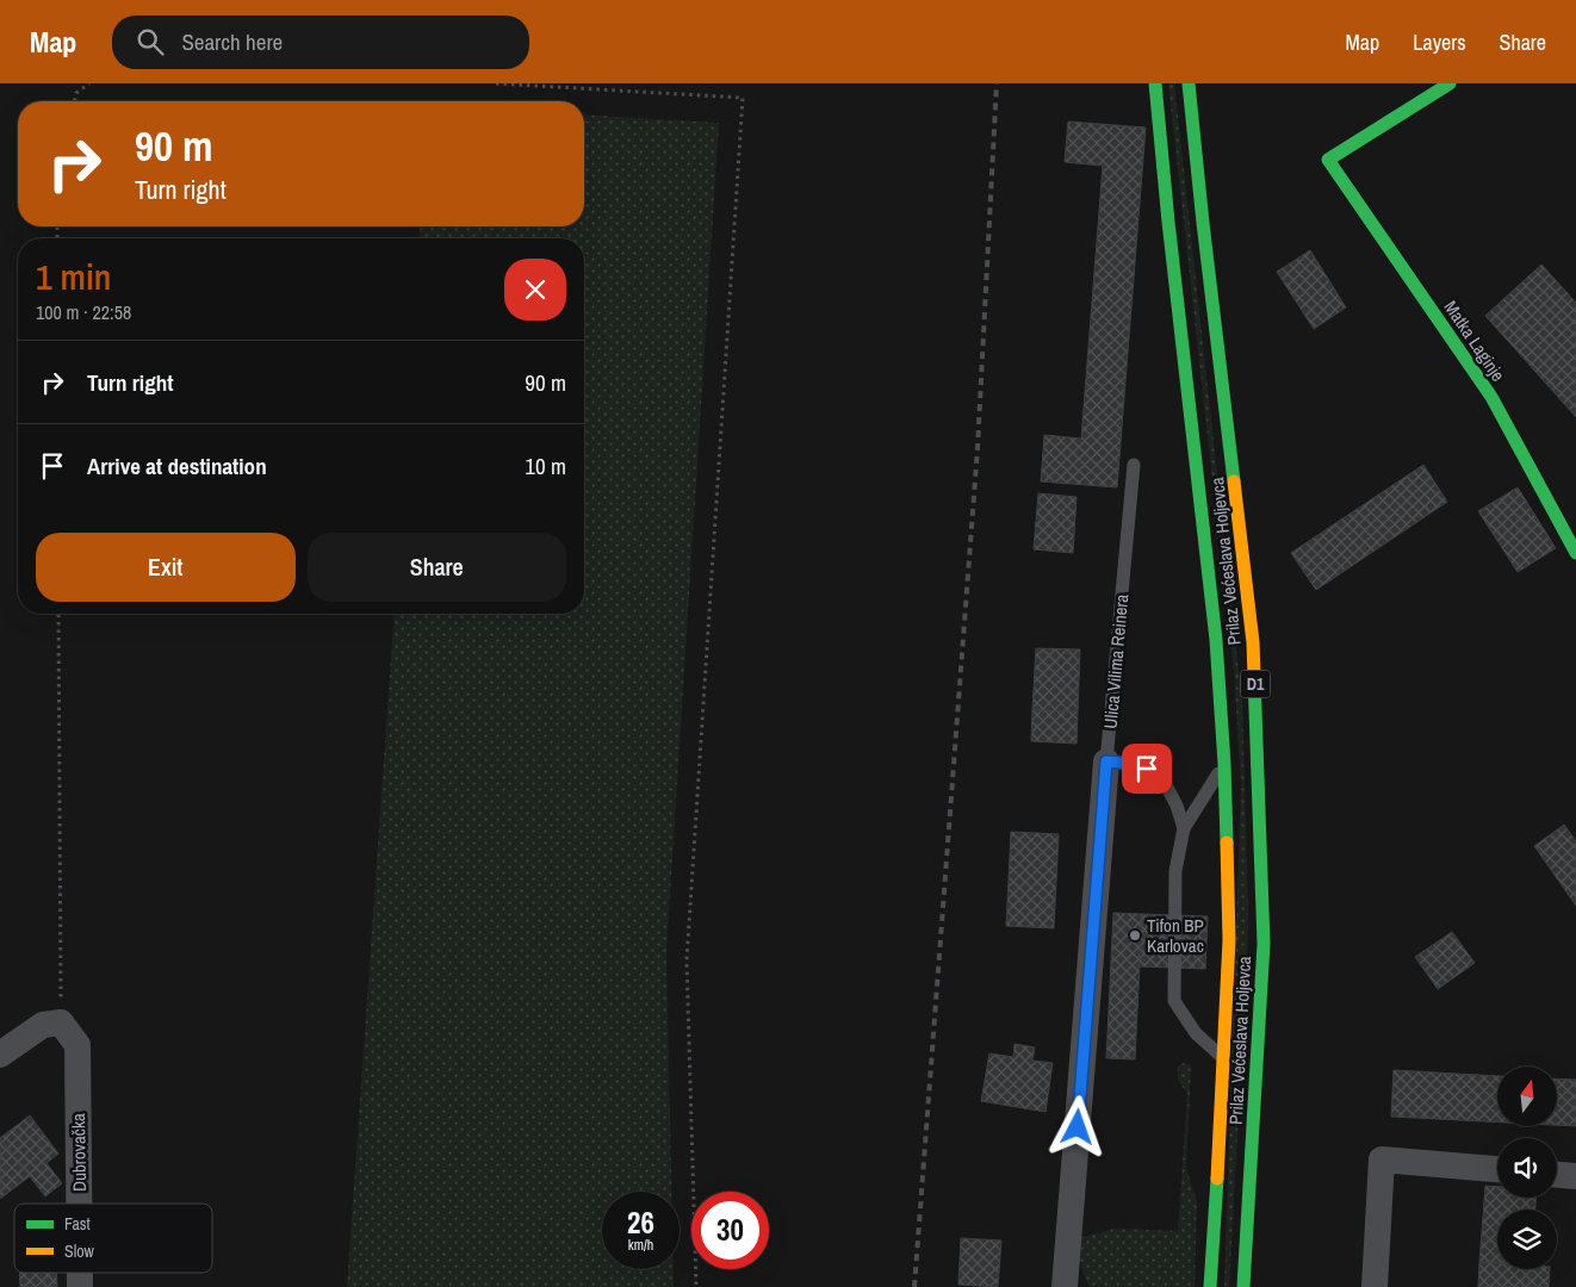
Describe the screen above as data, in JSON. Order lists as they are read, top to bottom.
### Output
{
  "streets": {
    "main road": ["Matka Laginje", "Prilaz Većeslava Holjevca", "D1"],
    "street": ["Ulica Vilima Reinera", "Dubrovačka"]
  },
  "places": ["Tifon BP Karlovac"],
  "legend": ["Fast", "Slow"],
  "north": "top",
  "page": {
    "header": "Map",
    "search": "Search here",
    "nav": ["Map", "Layers", "Share"],
    "turn": ["90 m", "Turn right"],
    "heading": ["1 min", "100 m · 22:58"],
    "list": [
      {
        "name": "Turn right",
        "value": "90 m"
      },
      {
        "name": "Arrive at destination",
        "value": "10 m"
      }
    ],
    "buttons": ["Exit", "Share"],
    "speed": "26 km/h",
    "limit": "30"
  }
}
